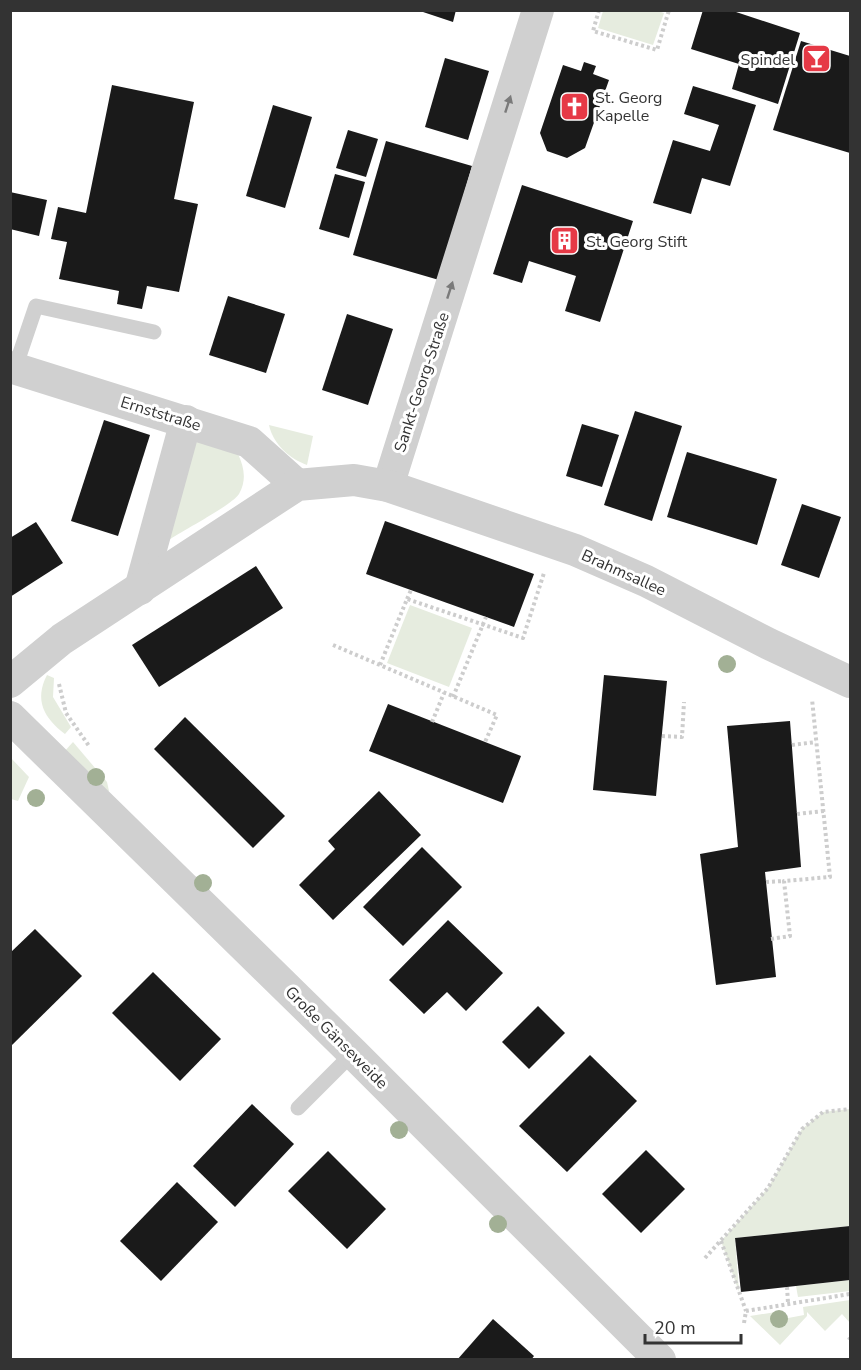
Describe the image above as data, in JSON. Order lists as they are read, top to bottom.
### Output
{
  "streets": {
    "street": [
      "Sankt-Georg-Straße",
      "Ernststraße",
      "Brahmsallee",
      "Große Gänseweide"
    ]
  },
  "crossings": [
    ["Sankt-Georg-Straße", "Brahmsallee"]
  ],
  "one_way": ["Sankt-Georg-Straße"],
  "places": {
    "bar": ["Spindel"],
    "church": ["St. Georg Kapelle"],
    "building": ["St. Georg Stift"]
  },
  "scale_bar": "20 m"
}
